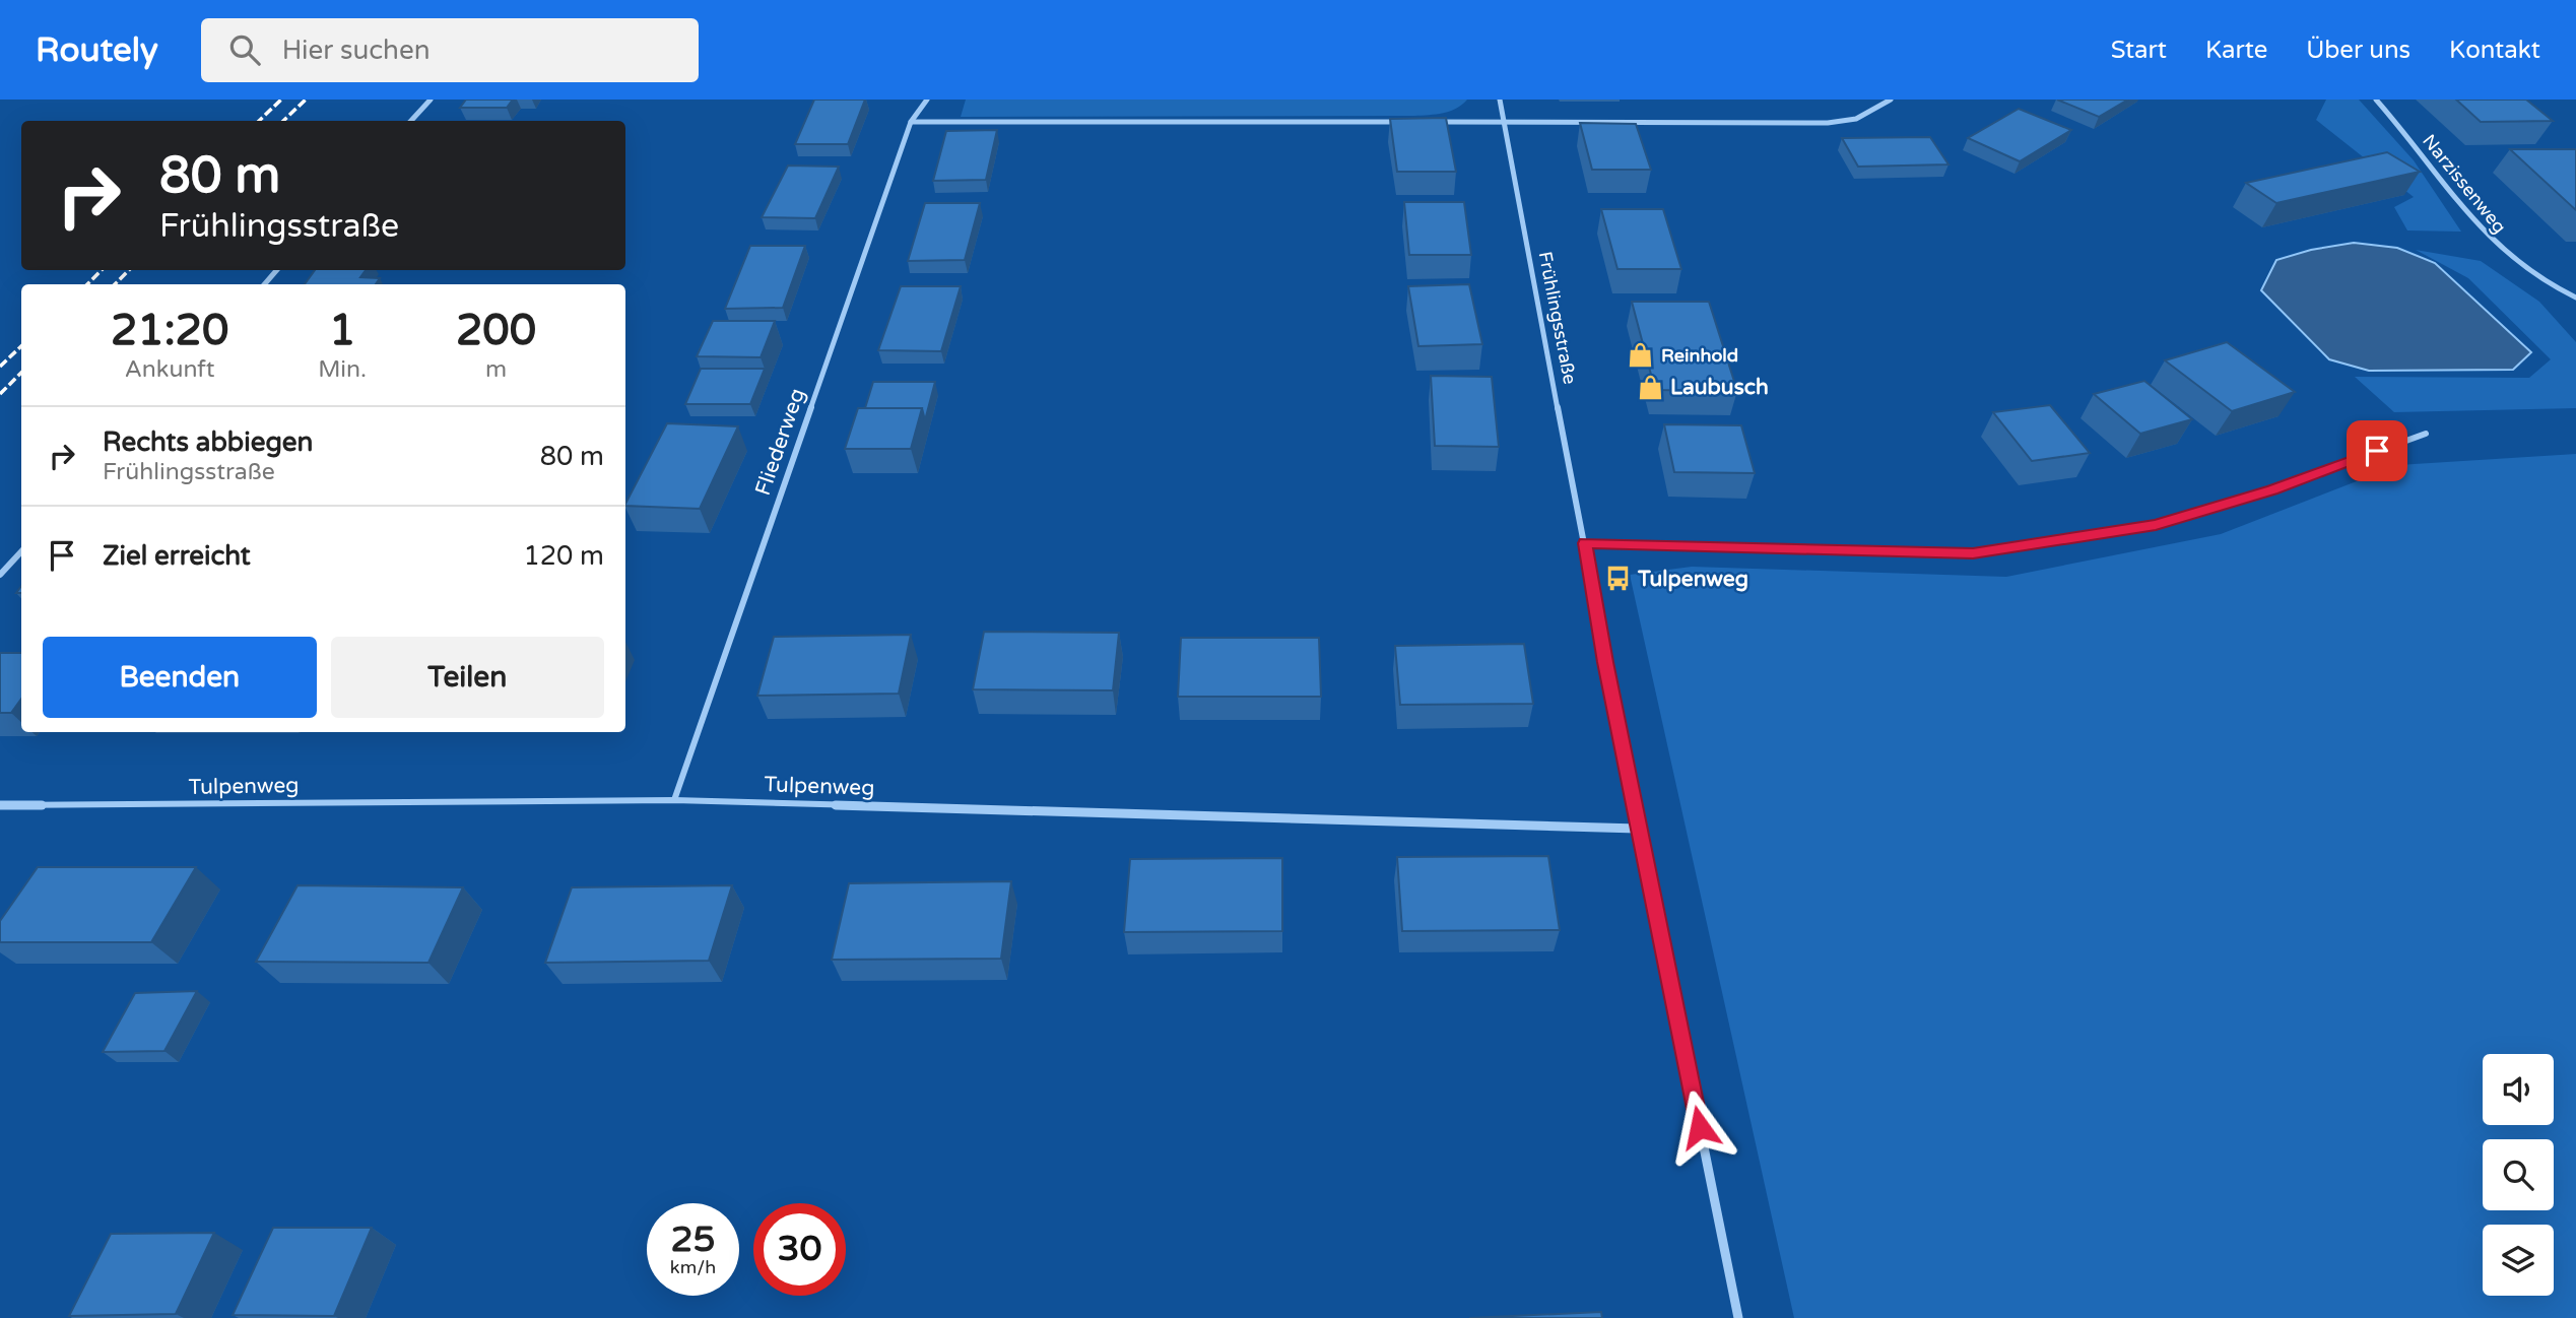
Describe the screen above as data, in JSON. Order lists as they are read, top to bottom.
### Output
{
  "streets": {
    "street": [
      "Narzissenweg",
      "Frühlingsstraße",
      "Fliederweg",
      "Tulpenweg"
    ]
  },
  "crossings": [
    ["Frühlingsstraße", "Tulpenweg"],
    ["Fliederweg", "Tulpenweg"]
  ],
  "places": {
    "shop": ["Reinhold", "Laubusch"],
    "bus stop": ["Tulpenweg"]
  },
  "page": {
    "header": "Routely",
    "search": "Hier suchen",
    "nav": [
      "Start",
      "Karte",
      "Über uns",
      "Kontakt"
    ],
    "turn": ["80 m", "Frühlingsstraße"],
    "eta": [
      "21:20",
      "Ankunft",
      "1",
      "Min.",
      "200",
      "m"
    ],
    "list": [
      {
        "name": "Rechts abbiegen",
        "note": "Frühlingsstraße",
        "value": "80 m"
      },
      {
        "name": "Ziel erreicht",
        "value": "120 m"
      }
    ],
    "buttons": ["Beenden", "Teilen"],
    "speed": "25 km/h",
    "limit": "30"
  }
}
